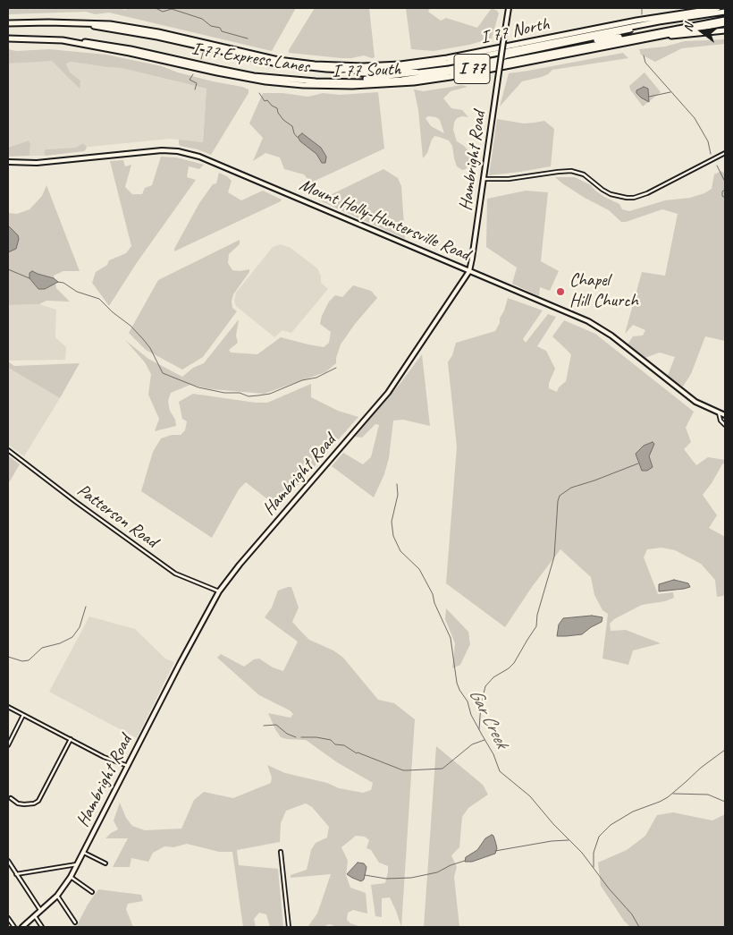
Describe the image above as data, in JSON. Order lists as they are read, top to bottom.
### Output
{
  "streets": {
    "highway": [
      "I 77 North",
      "I 77 Express Lanes",
      "I 77",
      "I-77 South"
    ],
    "main road": ["Hambright Road", "Mount Holly-Huntersville Road"],
    "street": ["Patterson Road"]
  },
  "crossings": [
    ["I 77 North", "I 77 Express Lanes"],
    ["I 77 North", "I 77"],
    ["I 77 North", "I-77 South"],
    ["I 77 Express Lanes", "I 77"],
    ["I 77 Express Lanes", "I-77 South"],
    ["I 77", "I-77 South"],
    ["Hambright Road", "Mount Holly-Huntersville Road"],
    ["Hambright Road", "Patterson Road"]
  ],
  "water": ["Gar Creek"],
  "places": ["Chapel Hill Church"],
  "north": "left"
}
